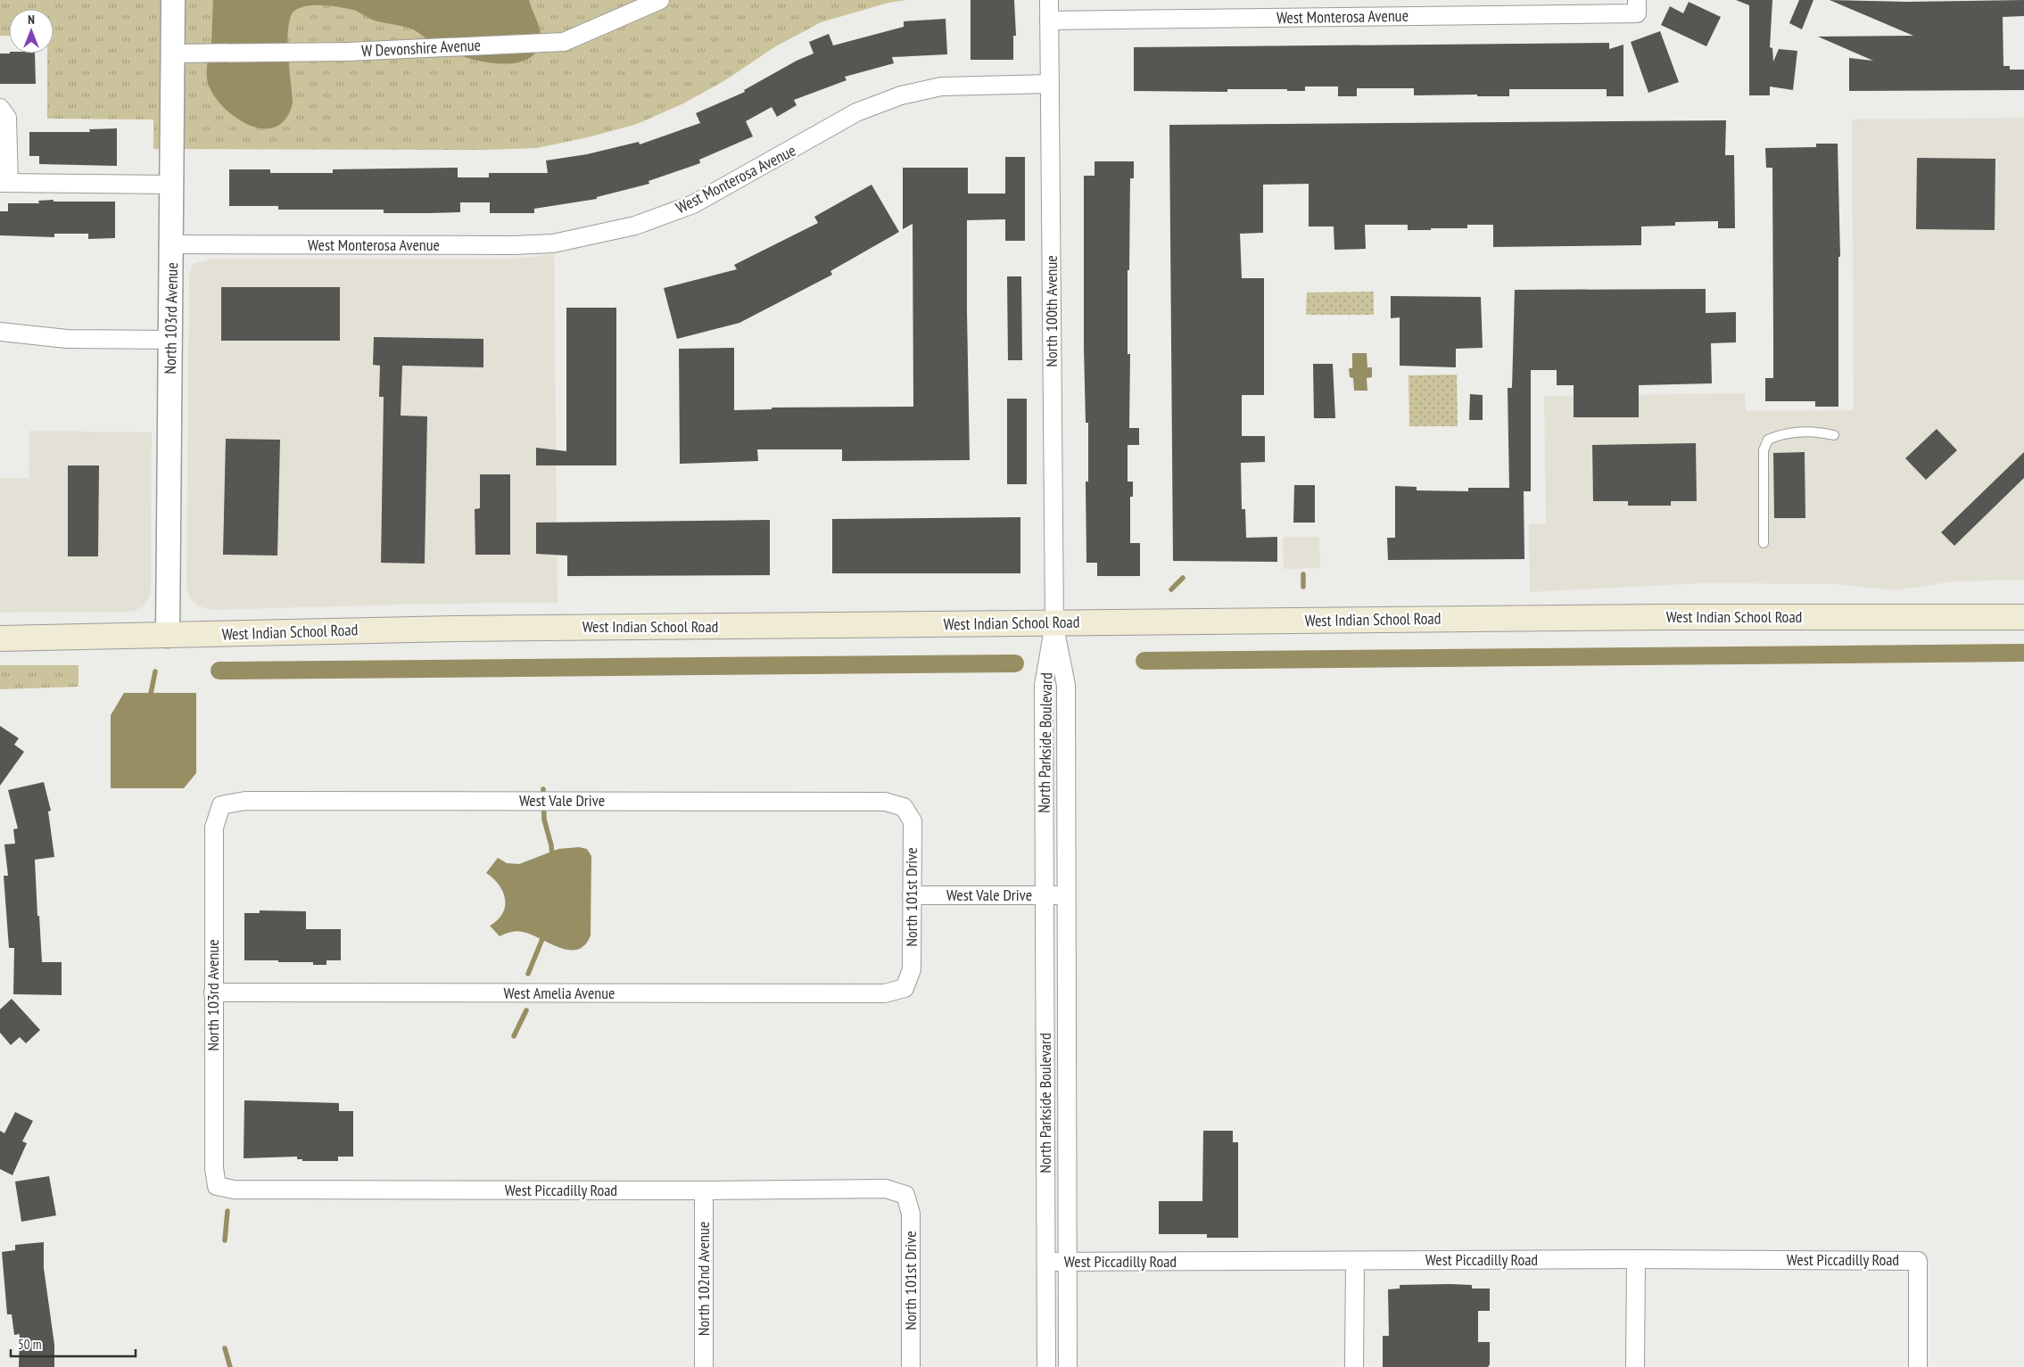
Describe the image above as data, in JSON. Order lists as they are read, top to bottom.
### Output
{
  "streets": {
    "main road": ["West Indian School Road"],
    "street": [
      "West Monterosa Avenue",
      "W Devonshire Avenue",
      "North 100th Avenue",
      "North 103rd Avenue",
      "North Parkside Boulevard",
      "West Vale Drive",
      "North 101st Drive",
      "West Amelia Avenue",
      "West Piccadilly Road",
      "North 102nd Avenue"
    ]
  },
  "crossings": [
    ["West Monterosa Avenue", "North 100th Avenue"],
    ["West Monterosa Avenue", "North 103rd Avenue"],
    ["W Devonshire Avenue", "North 103rd Avenue"],
    ["North 100th Avenue", "West Indian School Road"],
    ["North 100th Avenue", "North Parkside Boulevard"],
    ["North 103rd Avenue", "West Indian School Road"],
    ["North 103rd Avenue", "West Vale Drive"],
    ["North 103rd Avenue", "West Amelia Avenue"],
    ["North 103rd Avenue", "West Piccadilly Road"],
    ["West Indian School Road", "North Parkside Boulevard"],
    ["North Parkside Boulevard", "West Vale Drive"],
    ["North Parkside Boulevard", "West Piccadilly Road"],
    ["West Vale Drive", "North 101st Drive"],
    ["North 101st Drive", "West Amelia Avenue"],
    ["North 101st Drive", "West Piccadilly Road"],
    ["West Piccadilly Road", "North 102nd Avenue"]
  ],
  "scale_bar": "50 m",
  "north": "top"
}
